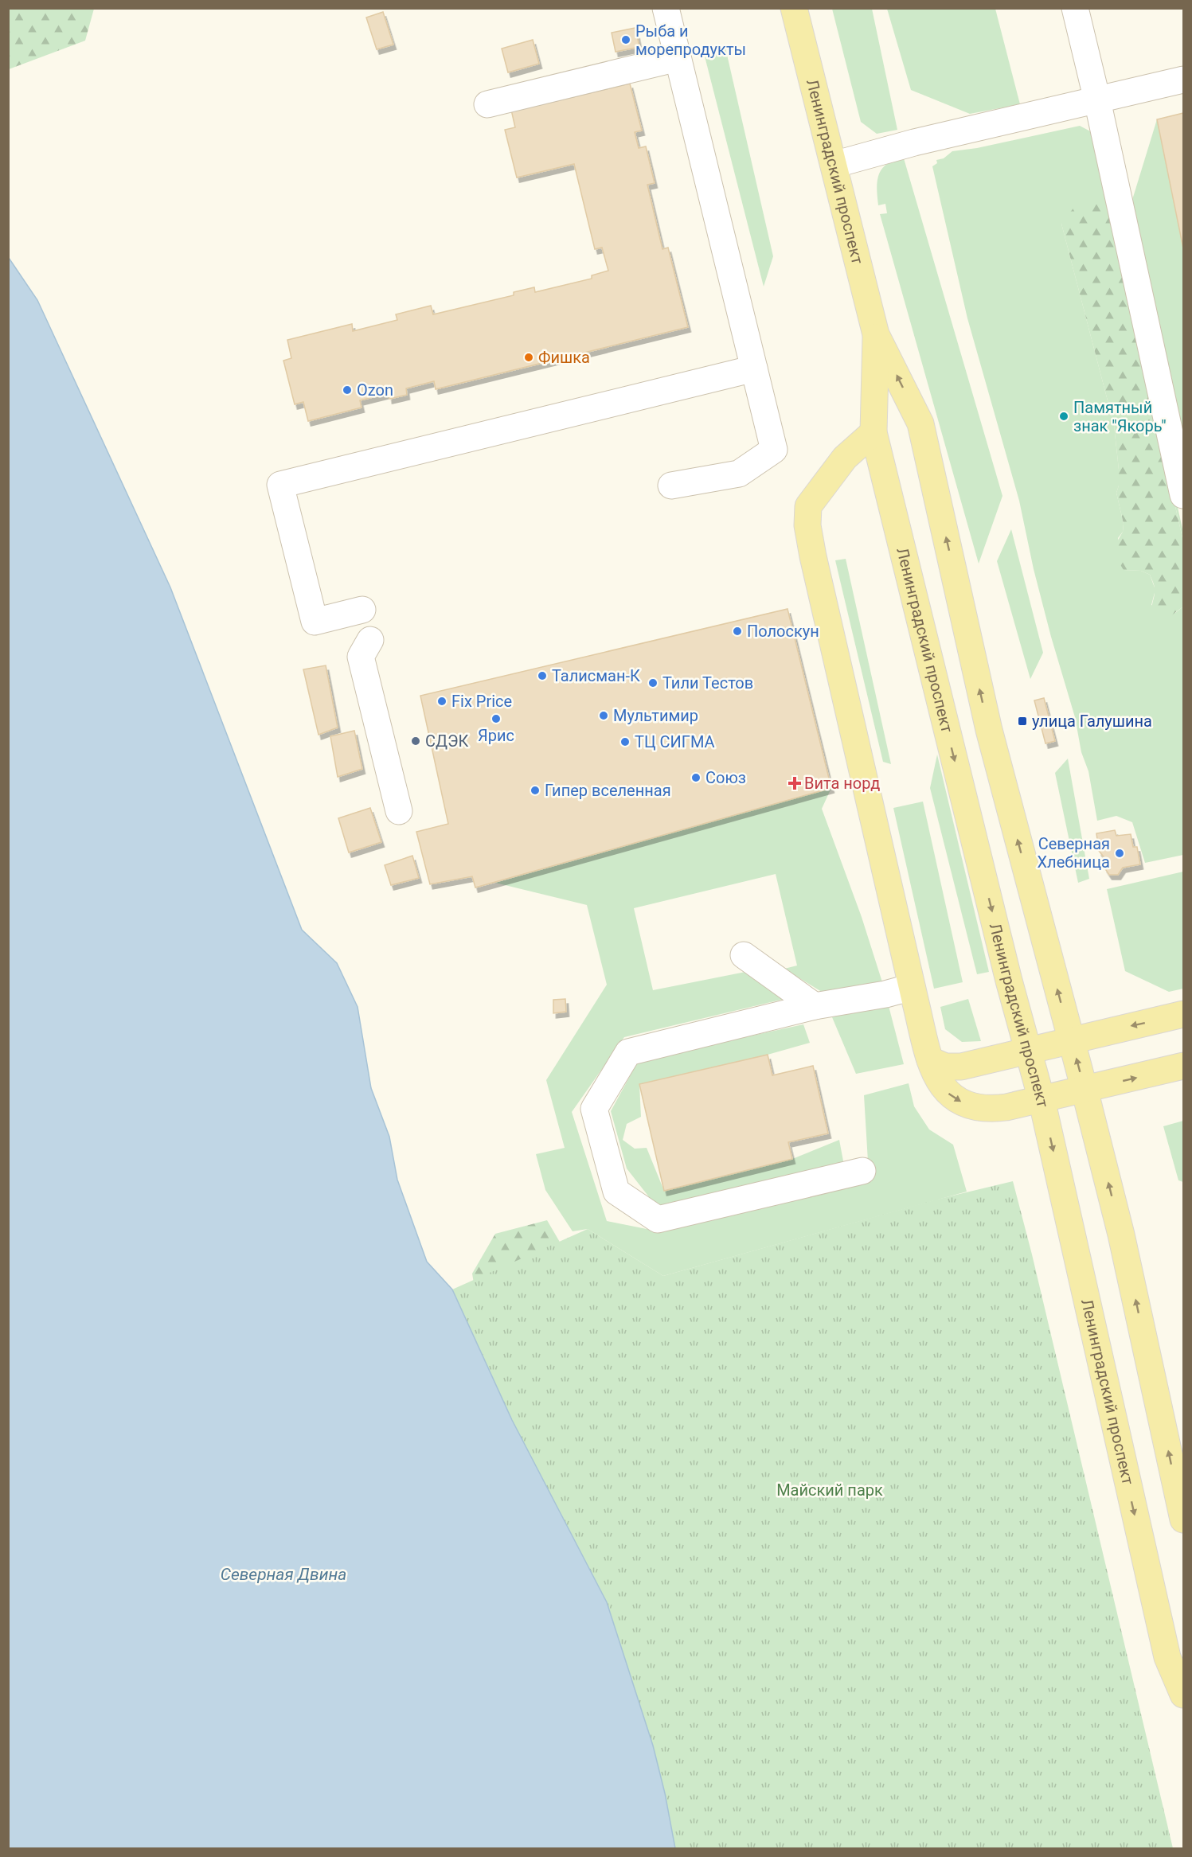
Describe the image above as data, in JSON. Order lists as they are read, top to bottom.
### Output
{
  "streets": {
    "main road": ["Ленинградский проспект"]
  },
  "water": ["Северная Двина"],
  "parks": ["Майский парк"],
  "places": {
    "other": [
      "Рыба и морепродукты",
      "Фишка",
      "Ozon",
      "Памятный знак \"Якорь\"",
      "Полоскун",
      "Талисман-К",
      "Тили Тестов",
      "Fix Price",
      "Мультимир",
      "Ярис",
      "СДЭК",
      "ТЦ СИГМА",
      "Союз",
      "Гипер вселенная",
      "Северная Хлебница"
    ],
    "transit": ["улица Галушина"],
    "health": ["Вита норд"]
  }
}
